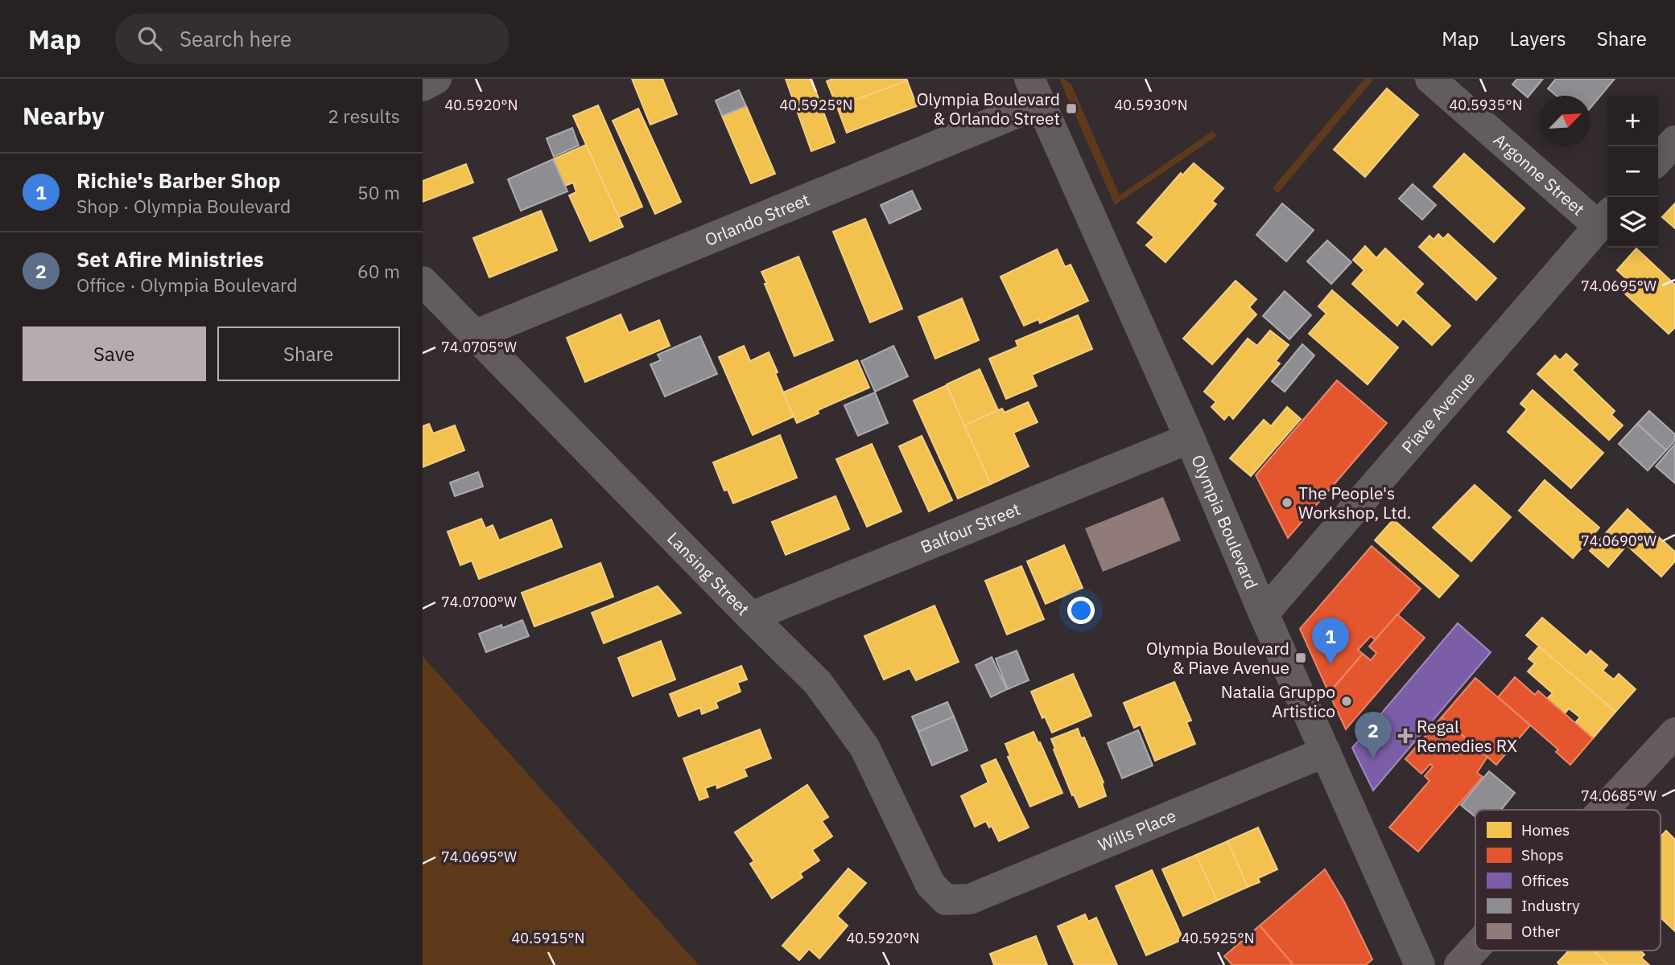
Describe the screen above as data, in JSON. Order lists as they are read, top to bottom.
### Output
{
  "streets": {
    "street": [
      "Argonne Street",
      "Orlando Street",
      "Piave Avenue",
      "Olympia Boulevard",
      "Balfour Street",
      "Lansing Street",
      "Wills Place"
    ]
  },
  "crossings": [
    ["Argonne Street", "Piave Avenue"],
    ["Orlando Street", "Olympia Boulevard"],
    ["Orlando Street", "Lansing Street"],
    ["Piave Avenue", "Olympia Boulevard"],
    ["Olympia Boulevard", "Balfour Street"],
    ["Olympia Boulevard", "Wills Place"],
    ["Balfour Street", "Lansing Street"],
    ["Lansing Street", "Wills Place"]
  ],
  "places": {
    "transit": ["Olympia Boulevard & Orlando Street", "Olympia Boulevard & Piave Avenue"],
    "other": ["The People's Workshop, Ltd.", "Natalia Gruppo Artistico"],
    "health": ["Regal Remedies RX"]
  },
  "legend": [
    "Homes",
    "Shops",
    "Offices",
    "Industry",
    "Other"
  ],
  "north": "top right",
  "page": {
    "header": "Map",
    "search": "Search here",
    "nav": ["Map", "Layers", "Share"],
    "heading": ["Nearby", "2 results"],
    "map_buttons": ["+", "−"],
    "list": [
      {
        "mark": "1",
        "name": "Richie's Barber Shop",
        "note": "Shop · Olympia Boulevard",
        "value": "50 m"
      },
      {
        "mark": "2",
        "name": "Set Afire Ministries",
        "note": "Office · Olympia Boulevard",
        "value": "60 m"
      }
    ],
    "buttons": ["Save", "Share"],
    "pins": ["1", "2"]
  },
  "coordinates": [
    "40.5920°N",
    "40.5925°N",
    "40.5930°N",
    "40.5935°N",
    "74.0695°W",
    "74.0705°W",
    "74.0690°W",
    "74.0700°W",
    "74.0685°W",
    "40.5915°N"
  ]
}
